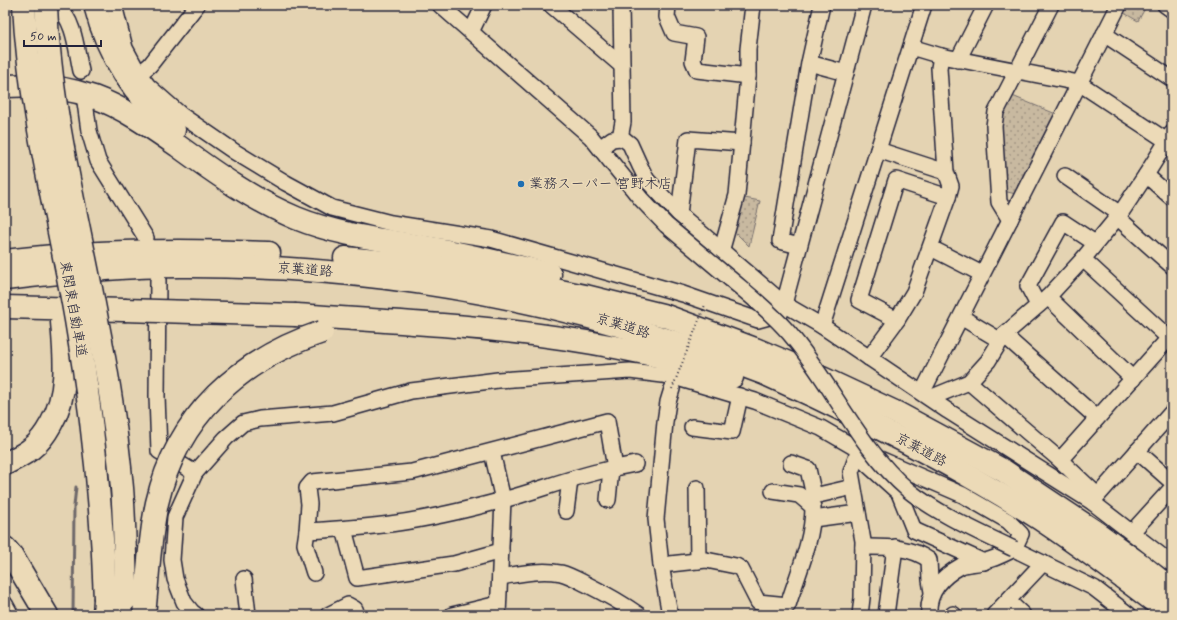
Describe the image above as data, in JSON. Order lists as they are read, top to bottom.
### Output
{
  "streets": {
    "highway": ["京葉道路", "東関東自動車道"]
  },
  "places": ["業務スーパー 宮野木店"],
  "scale_bar": "50 m"
}
